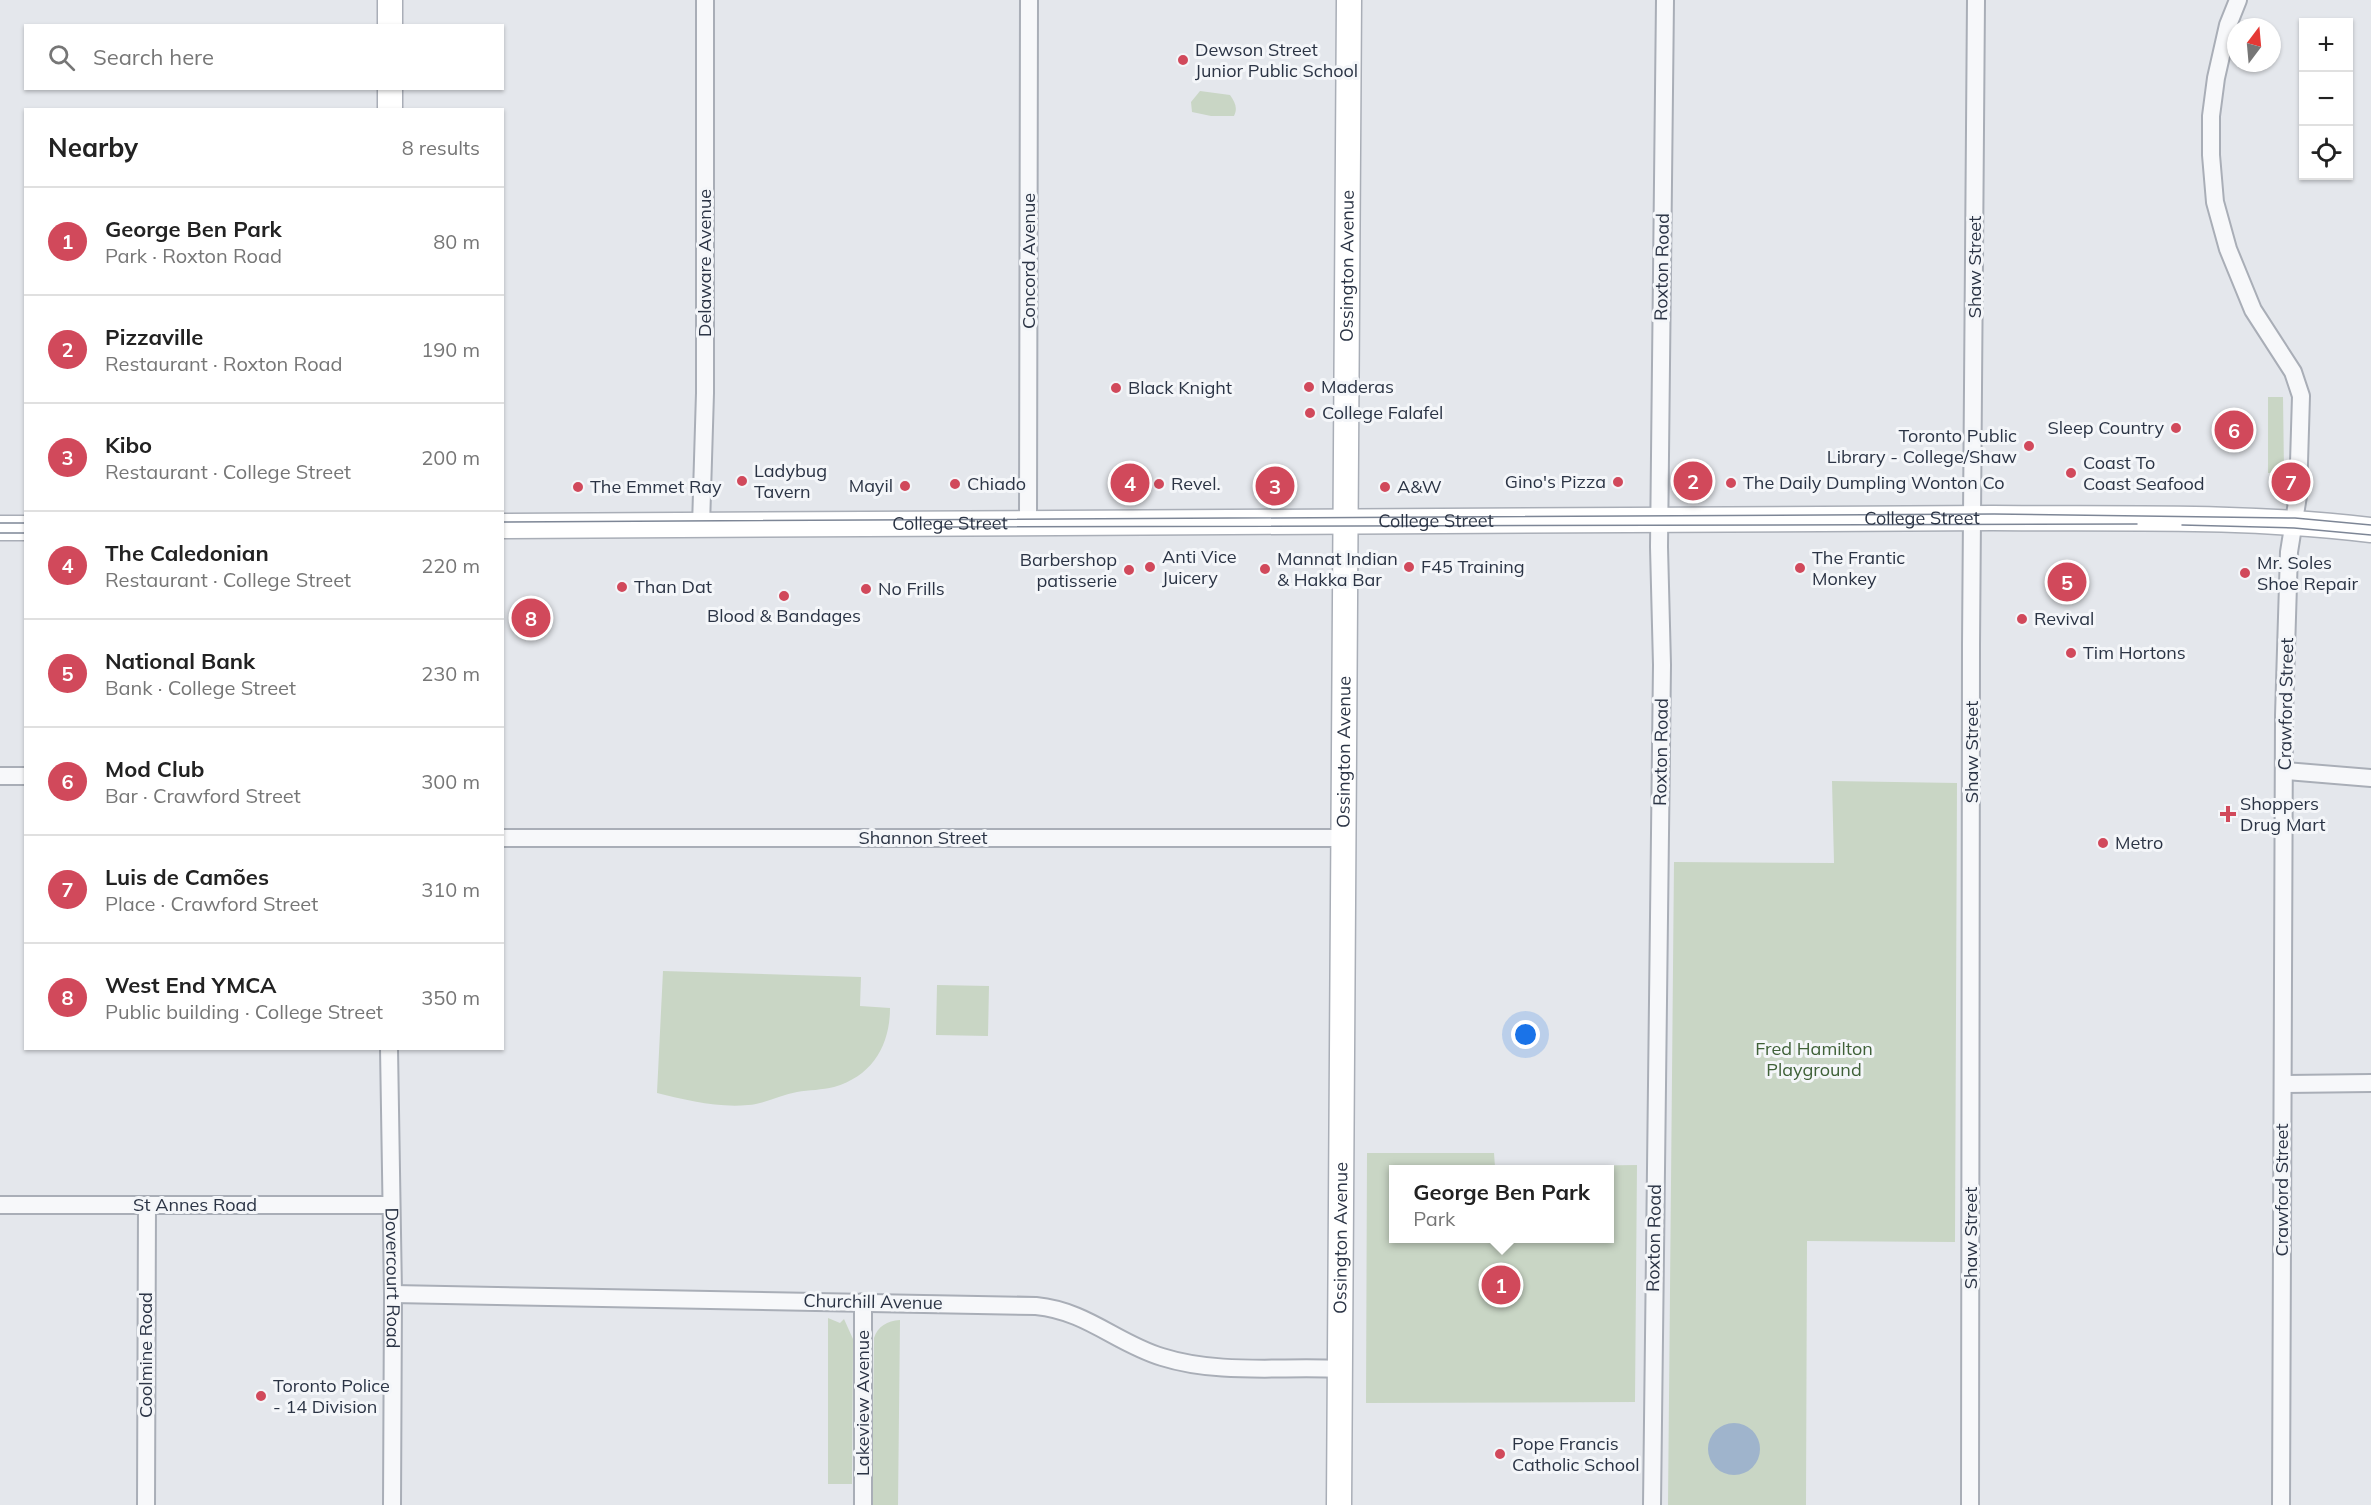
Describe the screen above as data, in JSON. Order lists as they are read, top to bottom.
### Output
{
  "streets": {
    "main road": ["Ossington Avenue", "College Street"],
    "street": [
      "Concord Avenue",
      "Delaware Avenue",
      "Roxton Road",
      "Shaw Street",
      "Crawford Street",
      "Shannon Street",
      "St Annes Road",
      "Dovercourt Road",
      "Churchill Avenue",
      "Coolmine Road",
      "Lakeview Avenue"
    ]
  },
  "crossings": [
    ["Concord Avenue", "College Street"],
    ["Delaware Avenue", "College Street"],
    ["Ossington Avenue", "College Street"],
    ["Ossington Avenue", "Shannon Street"],
    ["Ossington Avenue", "Churchill Avenue"],
    ["Roxton Road", "College Street"],
    ["Shaw Street", "College Street"],
    ["College Street", "Crawford Street"],
    ["St Annes Road", "Dovercourt Road"],
    ["St Annes Road", "Coolmine Road"],
    ["Dovercourt Road", "Churchill Avenue"],
    ["Churchill Avenue", "Lakeview Avenue"]
  ],
  "parks": ["Fred Hamilton Playground"],
  "places": {
    "other": [
      "Dewson Street Junior Public School",
      "Maderas",
      "Black Knight",
      "College Falafel",
      "Sleep Country",
      "Toronto Public Library - College/Shaw",
      "Coast To Coast Seafood",
      "Ladybug Tavern",
      "Gino's Pizza",
      "The Daily Dumpling Wonton Co",
      "Chiado",
      "Revel.",
      "Mayil",
      "The Emmet Ray",
      "A&W",
      "Anti Vice Juicery",
      "F45 Training",
      "The Frantic Monkey",
      "Mannat Indian & Hakka Bar",
      "Barbershop patisserie",
      "Mr. Soles Shoe Repair",
      "Than Dat",
      "No Frills",
      "Blood & Bandages",
      "Revival",
      "Tim Hortons",
      "Metro",
      "Toronto Police - 14 Division",
      "Pope Francis Catholic School"
    ],
    "health": ["Shoppers Drug Mart"]
  },
  "north": "top",
  "page": {
    "map_buttons": ["+", "−"],
    "search": "Search here",
    "heading": ["Nearby", "8 results"],
    "list": [
      {
        "mark": "1",
        "name": "George Ben Park",
        "note": "Park · Roxton Road",
        "value": "80 m"
      },
      {
        "mark": "2",
        "name": "Pizzaville",
        "note": "Restaurant · Roxton Road",
        "value": "190 m"
      },
      {
        "mark": "3",
        "name": "Kibo",
        "note": "Restaurant · College Street",
        "value": "200 m"
      },
      {
        "mark": "4",
        "name": "The Caledonian",
        "note": "Restaurant · College Street",
        "value": "220 m"
      },
      {
        "mark": "5",
        "name": "National Bank",
        "note": "Bank · College Street",
        "value": "230 m"
      },
      {
        "mark": "6",
        "name": "Mod Club",
        "note": "Bar · Crawford Street",
        "value": "300 m"
      },
      {
        "mark": "7",
        "name": "Luis de Camões",
        "note": "Place · Crawford Street",
        "value": "310 m"
      },
      {
        "mark": "8",
        "name": "West End YMCA",
        "note": "Public building · College Street",
        "value": "350 m"
      }
    ],
    "pins": [
      "6",
      "2",
      "7",
      "4",
      "3",
      "5",
      "8",
      "1"
    ],
    "popup": ["George Ben Park", "Park"]
  }
}
